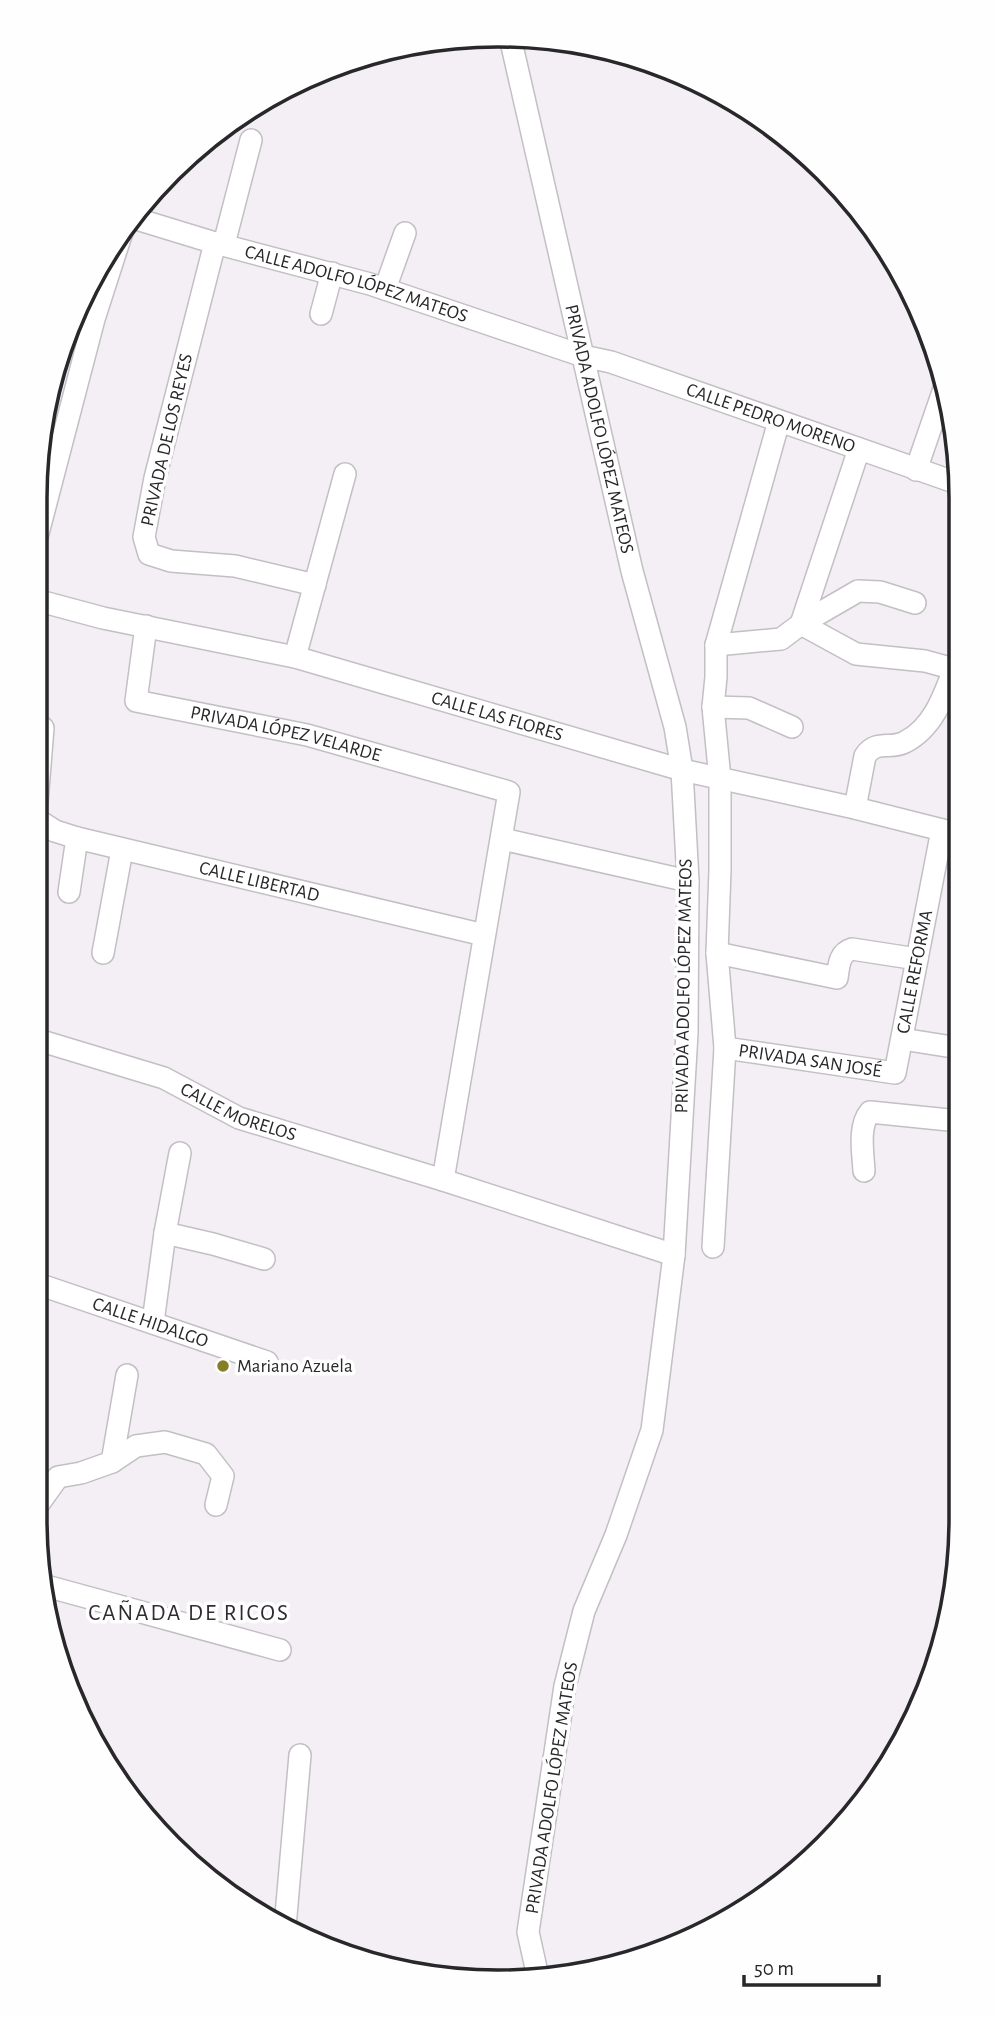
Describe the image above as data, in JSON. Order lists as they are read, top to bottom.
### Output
{
  "streets": {
    "street": [
      "CALLE ADOLFO LÓPEZ MATEOS",
      "CALLE PEDRO MORENO",
      "PRIVADA ADOLFO LÓPEZ MATEOS",
      "PRIVADA DE LOS REYES",
      "CALLE LAS FLORES",
      "PRIVADA LÓPEZ VELARDE",
      "CALLE LIBERTAD",
      "CALLE REFORMA",
      "PRIVADA SAN JOSÉ",
      "CALLE MORELOS",
      "CALLE HIDALGO"
    ]
  },
  "crossings": [
    ["CALLE ADOLFO LÓPEZ MATEOS", "CALLE PEDRO MORENO"],
    ["CALLE ADOLFO LÓPEZ MATEOS", "PRIVADA ADOLFO LÓPEZ MATEOS"],
    ["CALLE ADOLFO LÓPEZ MATEOS", "PRIVADA DE LOS REYES"],
    ["CALLE PEDRO MORENO", "PRIVADA ADOLFO LÓPEZ MATEOS"],
    ["PRIVADA ADOLFO LÓPEZ MATEOS", "CALLE LAS FLORES"],
    ["PRIVADA ADOLFO LÓPEZ MATEOS", "CALLE MORELOS"],
    ["CALLE LAS FLORES", "PRIVADA LÓPEZ VELARDE"],
    ["CALLE REFORMA", "PRIVADA SAN JOSÉ"]
  ],
  "districts": ["CAÑADA DE RICOS"],
  "places": ["Mariano Azuela"],
  "scale_bar": "50 m"
}
